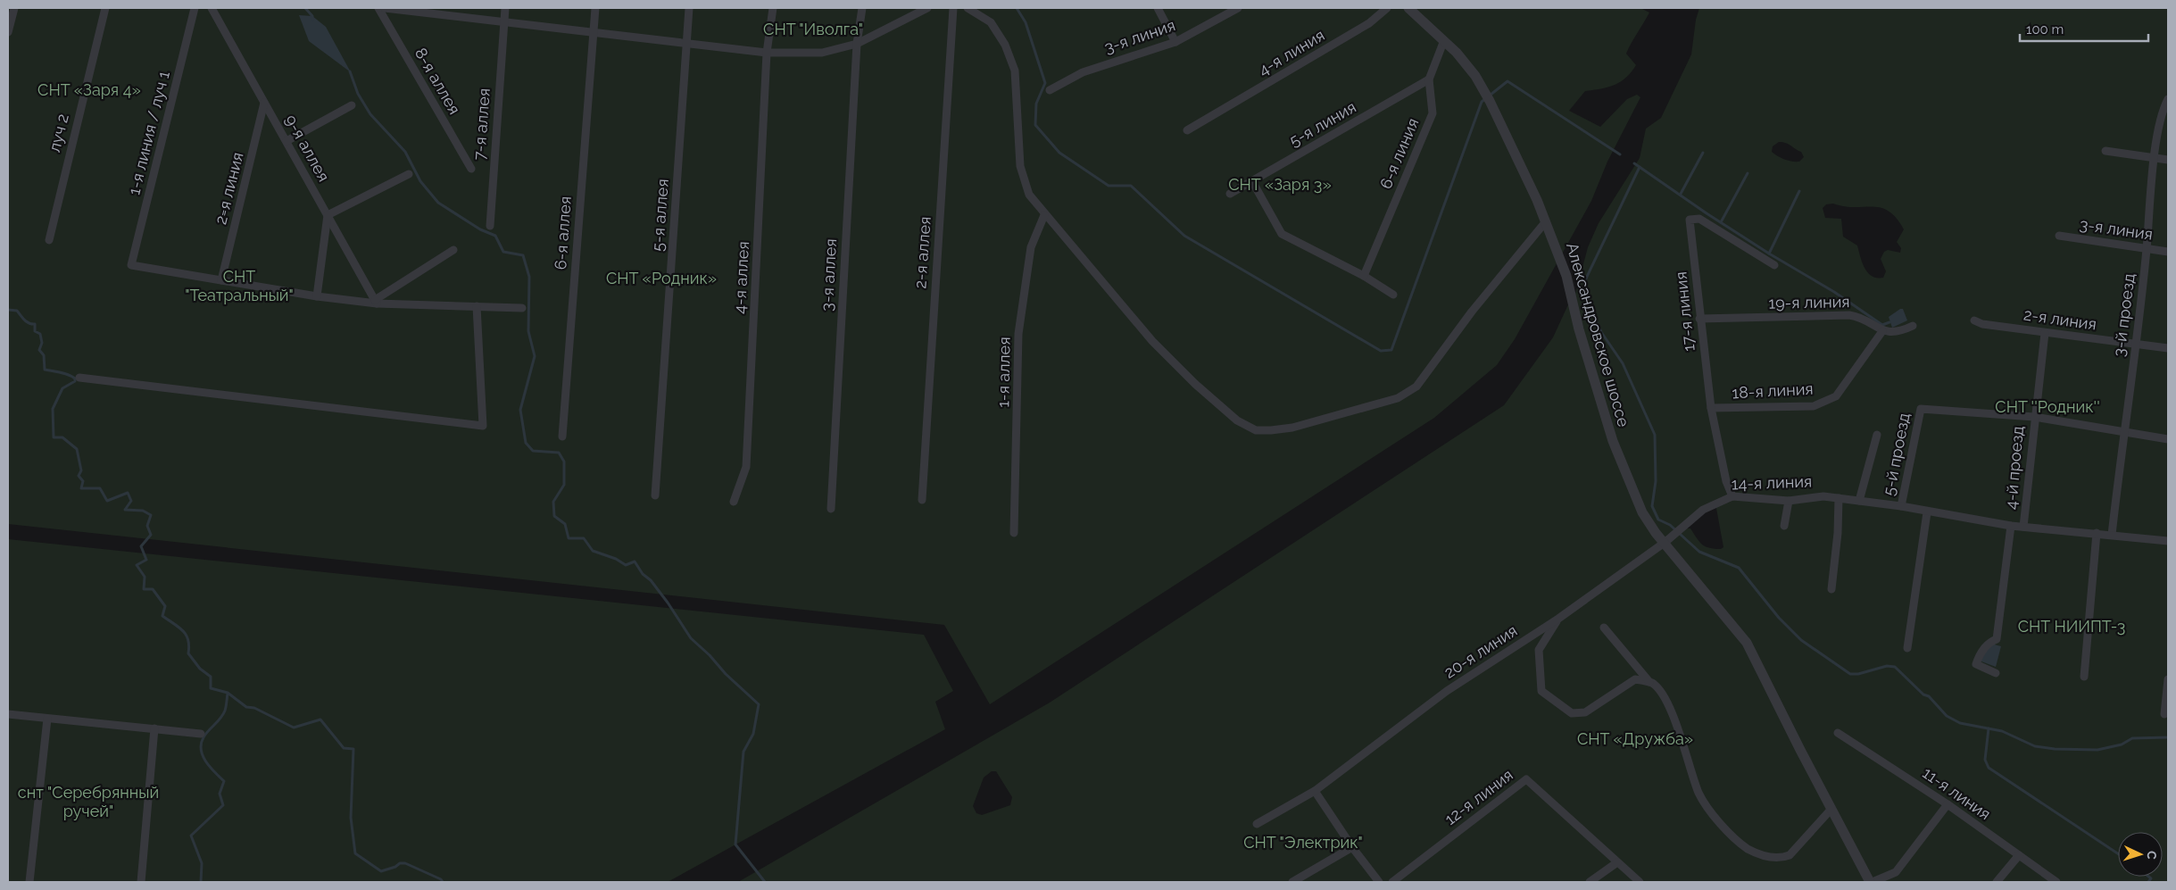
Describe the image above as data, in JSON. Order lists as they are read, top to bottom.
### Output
{
  "streets": {
    "street": [
      "3-я линия",
      "4-я линия",
      "8-я аллея",
      "7-я аллея",
      "5-я линия",
      "луч 2",
      "1-я линия / луч 1",
      "9-я аллея",
      "6-я линия",
      "2=я линия",
      "5-я аллея",
      "6-я аллея",
      "2-я аллея",
      "3-я аллея",
      "4-я аллея",
      "19-я линия",
      "17-я линия",
      "3-й проезд",
      "2-я линия",
      "Александровское шоссе",
      "1-я аллея",
      "18-я линия",
      "5-й проезд",
      "4-й проезд",
      "14-я линия",
      "20-я линия",
      "11-я линия",
      "12-я линия"
    ]
  },
  "crossings": [
    ["3-я линия", "3-й проезд"],
    ["5-я линия", "6-я линия"],
    ["1-я линия / луч 1", "2=я линия"],
    ["9-я аллея", "2=я линия"],
    ["6-я линия", "Александровское шоссе"],
    ["19-я линия", "17-я линия"],
    ["19-я линия", "18-я линия"],
    ["17-я линия", "18-я линия"],
    ["17-я линия", "14-я линия"],
    ["3-й проезд", "2-я линия"],
    ["3-й проезд", "14-я линия"],
    ["2-я линия", "4-й проезд"],
    ["Александровское шоссе", "14-я линия"],
    ["Александровское шоссе", "20-я линия"],
    ["5-й проезд", "4-й проезд"],
    ["5-й проезд", "14-я линия"],
    ["4-й проезд", "14-я линия"],
    ["14-я линия", "20-я линия"]
  ],
  "parks": [
    "СНТ \"Иволга\"",
    "СНТ «Заря 4»",
    "СНТ «Заря 3»",
    "СНТ \"Театральный\"",
    "СНТ «Родник»",
    "СНТ ''Родник''",
    "СНТ НИИПТ-3",
    "СНТ «Дружба»",
    "снт \"Серебрянный ручей\"",
    "СНТ \"Электрик\""
  ],
  "scale_bar": "100 m",
  "north": "right"
}
